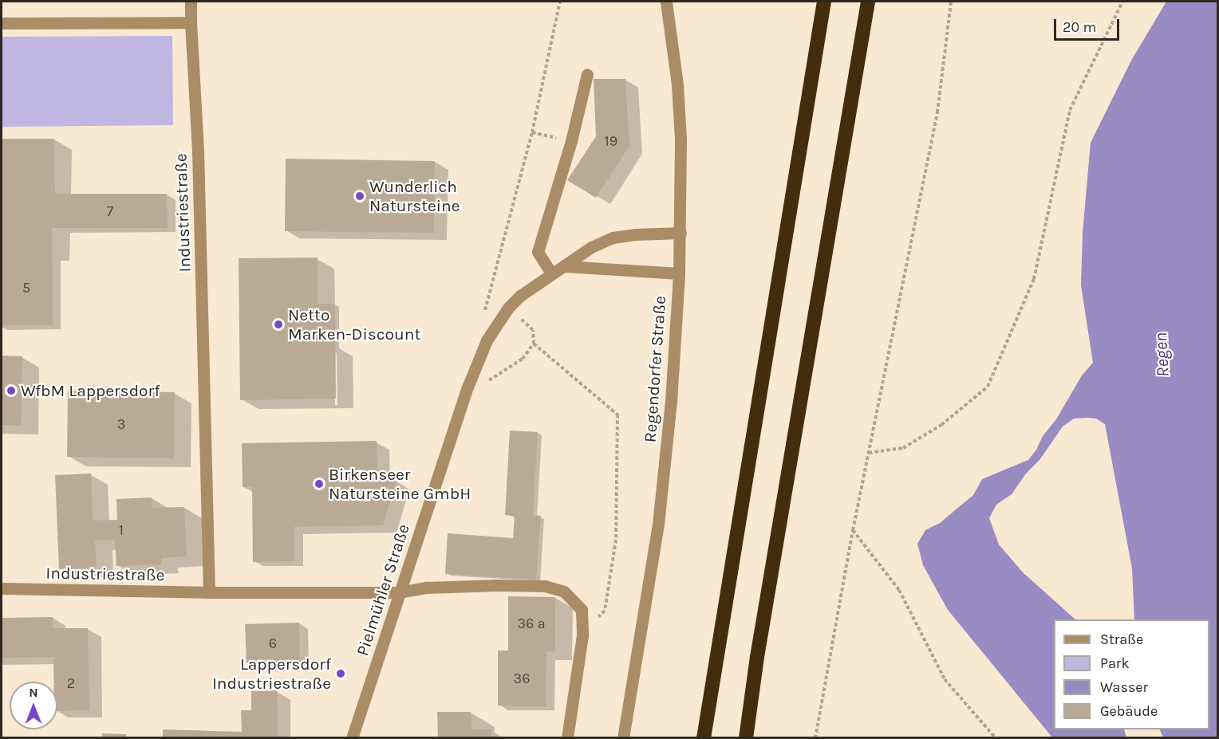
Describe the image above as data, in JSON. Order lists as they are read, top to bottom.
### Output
{
  "streets": {
    "street": ["Industriestraße", "Regendorfer Straße", "Pielmühler Straße"]
  },
  "crossings": [
    ["Industriestraße", "Pielmühler Straße"],
    ["Regendorfer Straße", "Pielmühler Straße"]
  ],
  "water": ["Regen"],
  "places": [
    "Wunderlich Natursteine",
    "Netto Marken-Discount",
    "WfbM Lappersdorf",
    "Birkenseer Natursteine GmbH",
    "Lappersdorf Industriestraße"
  ],
  "house_numbers": [
    "19",
    "7",
    "5",
    "3",
    "1",
    "36 a",
    "6",
    "36",
    "2"
  ],
  "legend": [
    "Straße",
    "Park",
    "Wasser",
    "Gebäude"
  ],
  "scale_bar": "20 m",
  "north": "top"
}
